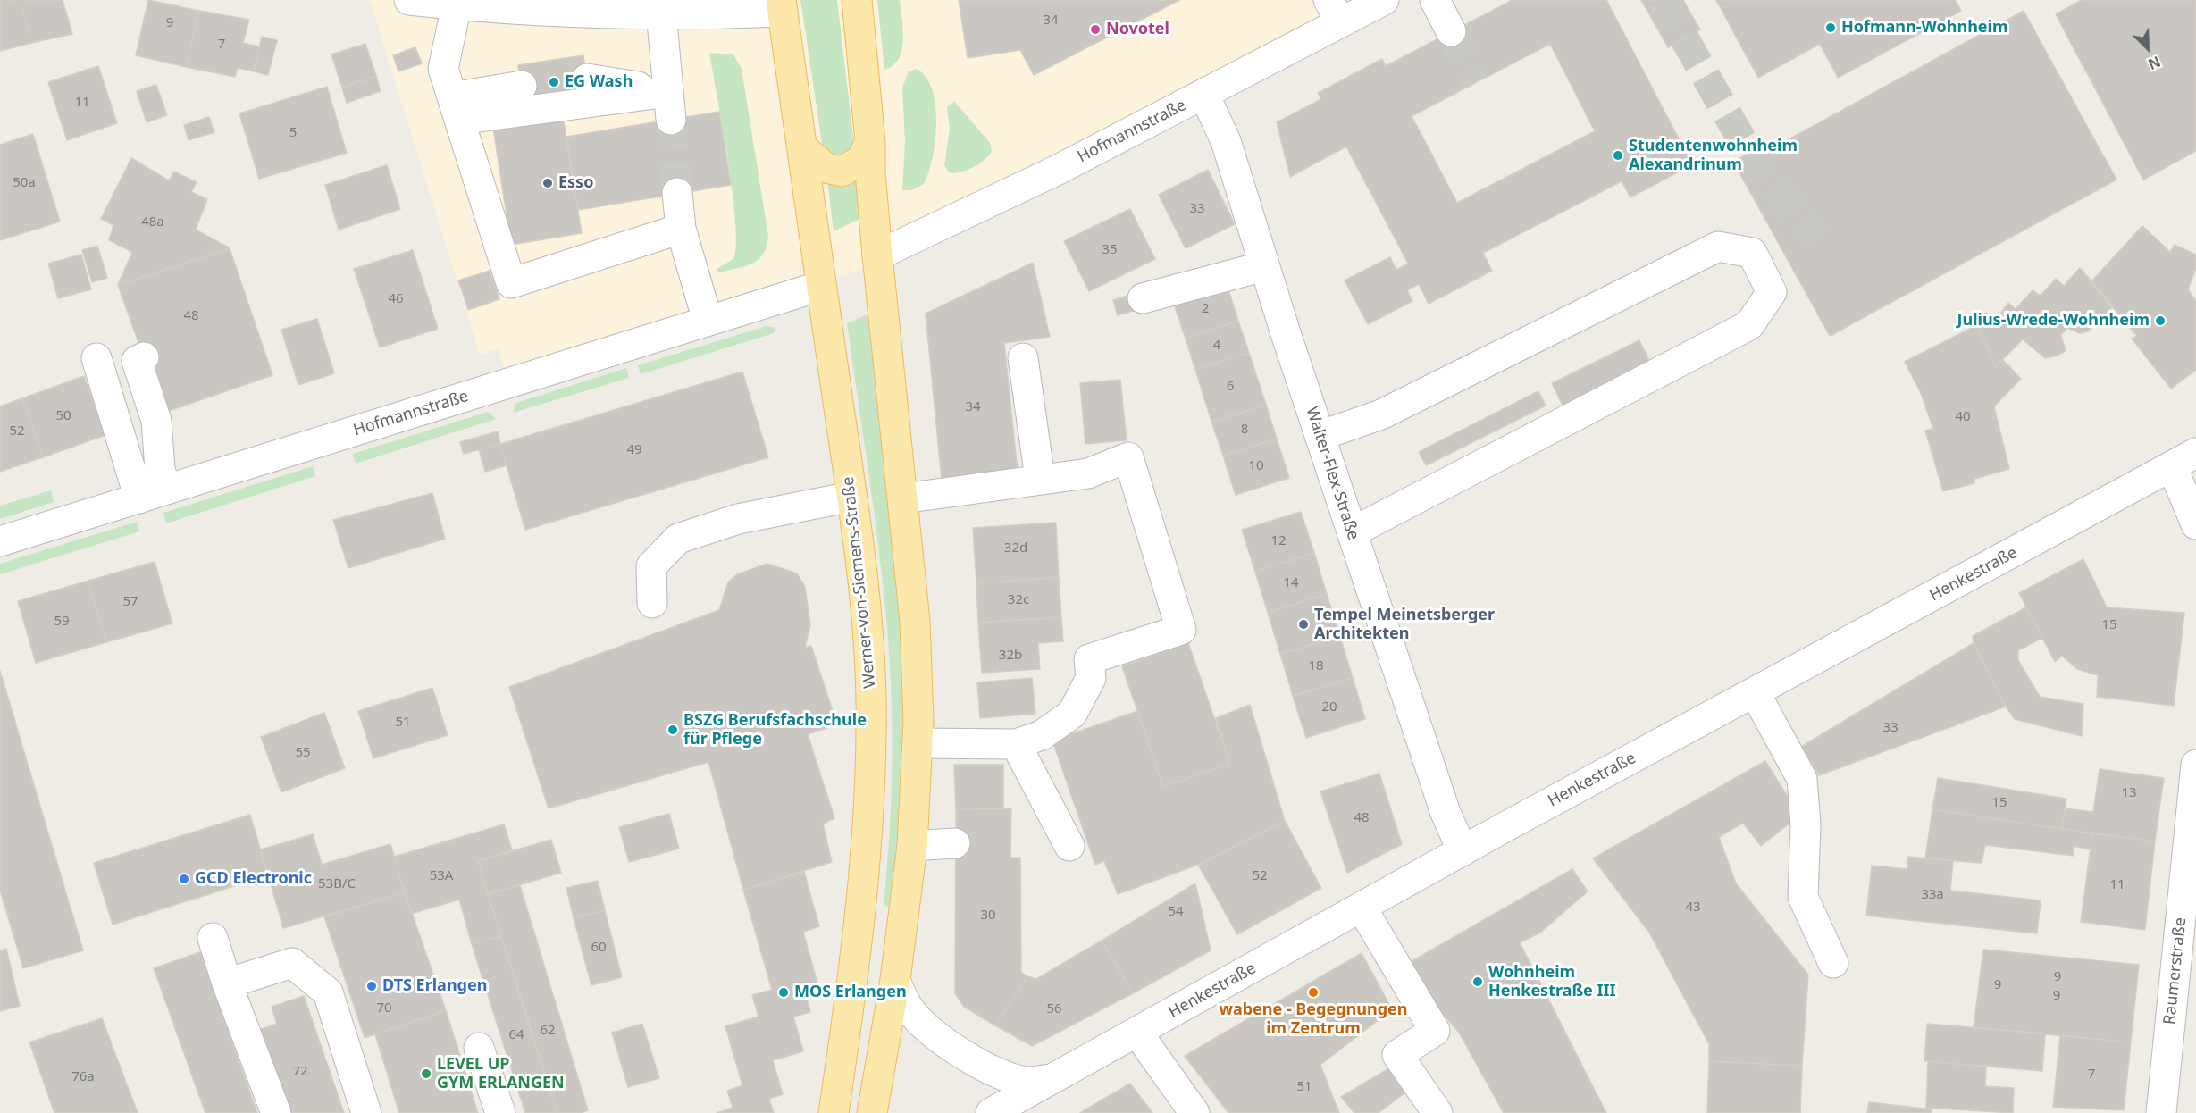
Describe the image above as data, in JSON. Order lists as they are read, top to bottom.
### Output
{
  "streets": {
    "main road": ["Werner-von-Siemens-Straße"],
    "street": [
      "Hofmannstraße",
      "Walter-Flex-Straße",
      "Henkestraße",
      "Raumerstraße"
    ]
  },
  "crossings": [
    ["Hofmannstraße", "Walter-Flex-Straße"],
    ["Hofmannstraße", "Werner-von-Siemens-Straße"],
    ["Walter-Flex-Straße", "Henkestraße"]
  ],
  "places": [
    "Hofmann-Wohnheim",
    "Novotel",
    "EG Wash",
    "Studentenwohnheim Alexandrinum",
    "Esso",
    "Julius-Wrede-Wohnheim",
    "Tempel Meinetsberger Architekten",
    "BSZG Berufsfachschule für Pflege",
    "GCD Electronic",
    "Wohnheim Henkestraße III",
    "DTS Erlangen",
    "MOS Erlangen",
    "wabene - Begegnungen im Zentrum",
    "LEVEL UP GYM ERLANGEN"
  ],
  "house_numbers": [
    "34",
    "9",
    "7",
    "11",
    "5",
    "50a",
    "33",
    "48a",
    "35",
    "46",
    "2",
    "48",
    "4",
    "6",
    "34",
    "50",
    "40",
    "8",
    "52",
    "49",
    "10",
    "12",
    "32d",
    "14",
    "32c",
    "57",
    "59",
    "15",
    "32b",
    "18",
    "20",
    "51",
    "33",
    "55",
    "13",
    "15",
    "48",
    "53A",
    "52",
    "53B/C",
    "11",
    "33a",
    "43",
    "54",
    "30",
    "60",
    "9",
    "9",
    "9",
    "70",
    "56",
    "62",
    "64",
    "72",
    "7",
    "76a",
    "51"
  ],
  "north": "bottom right"
}
